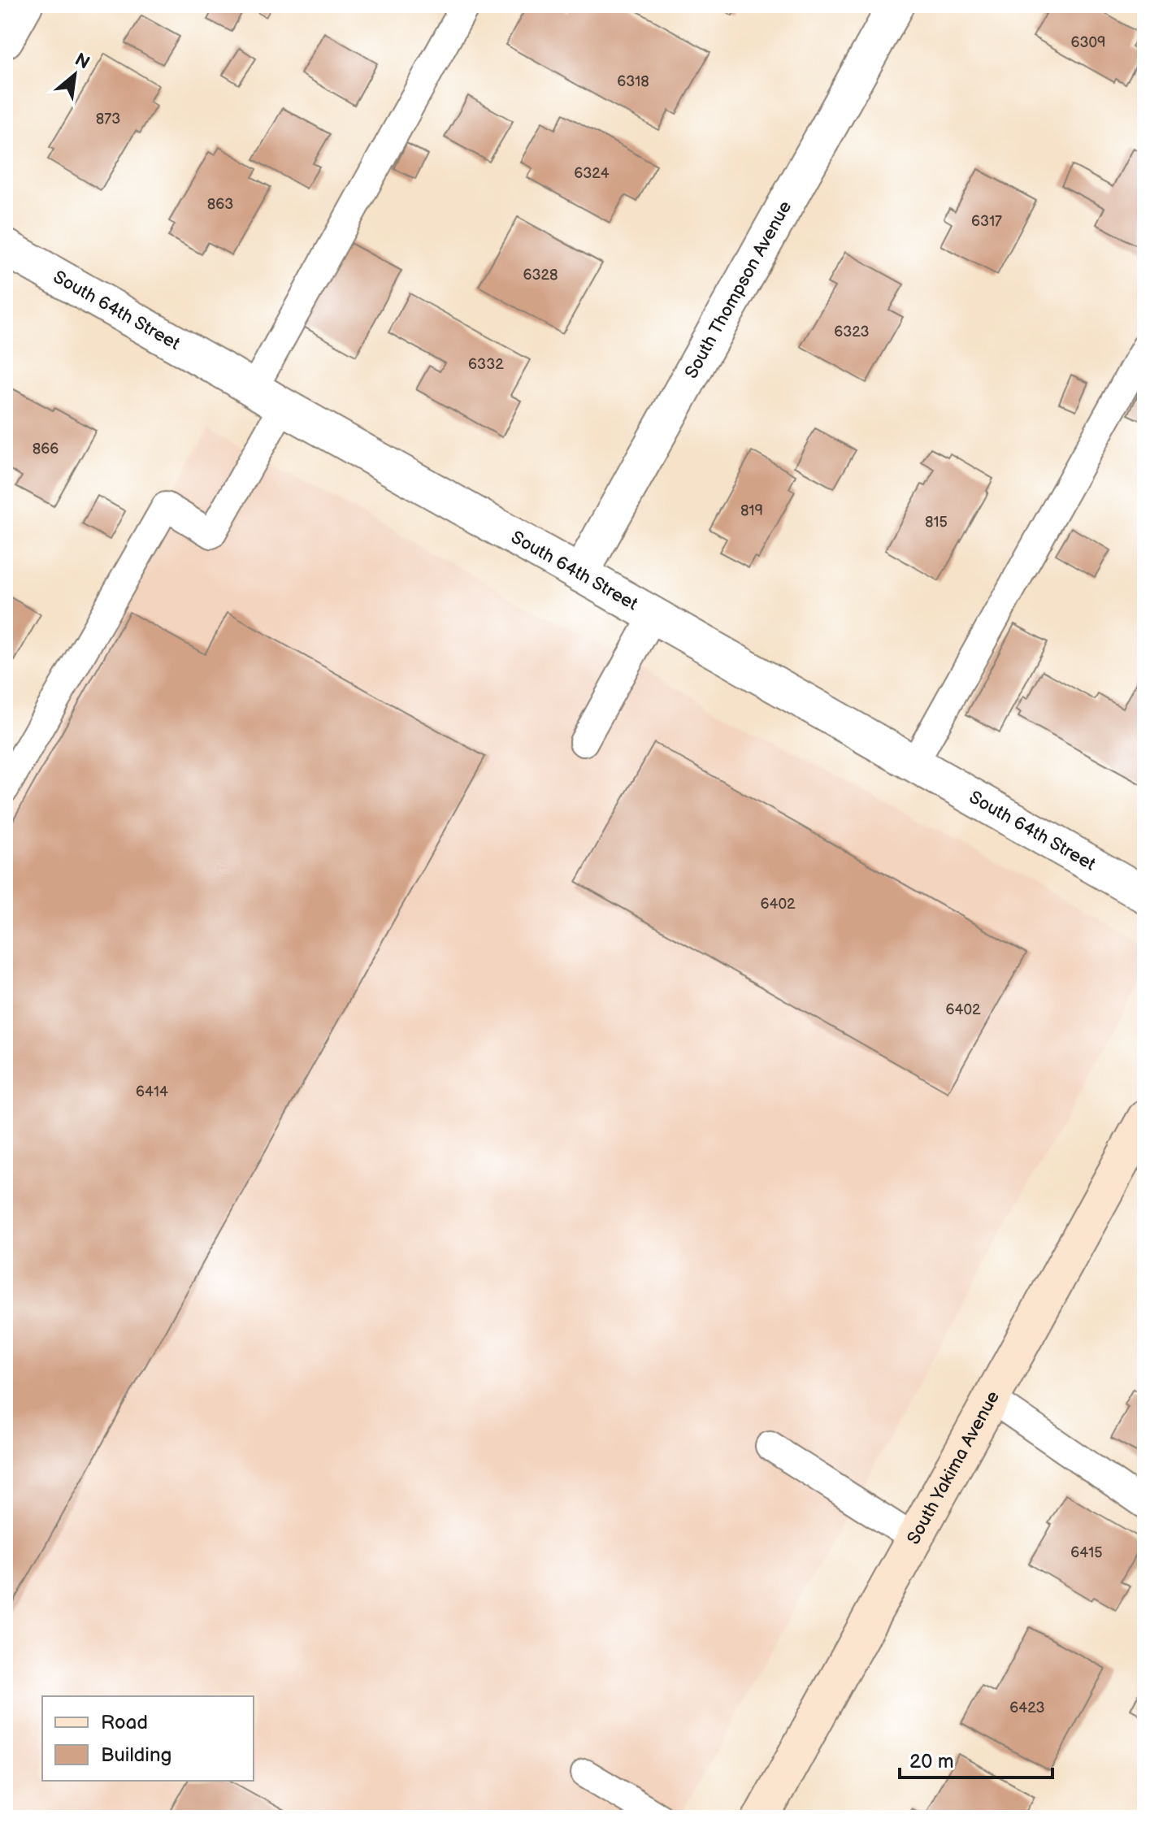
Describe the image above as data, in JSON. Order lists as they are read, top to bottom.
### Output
{
  "streets": {
    "main road": ["South Yakima Avenue"],
    "street": ["South Thompson Avenue", "South 64th Street"]
  },
  "crossings": [
    ["South Thompson Avenue", "South 64th Street"]
  ],
  "house_numbers": [
    "6309",
    "6318",
    "873",
    "6324",
    "863",
    "6317",
    "6328",
    "6323",
    "6332",
    "866",
    "819",
    "815",
    "6402",
    "6402",
    "6414",
    "6415",
    "6423"
  ],
  "legend": ["Road", "Building"],
  "scale_bar": "20 m",
  "north": "top right"
}
